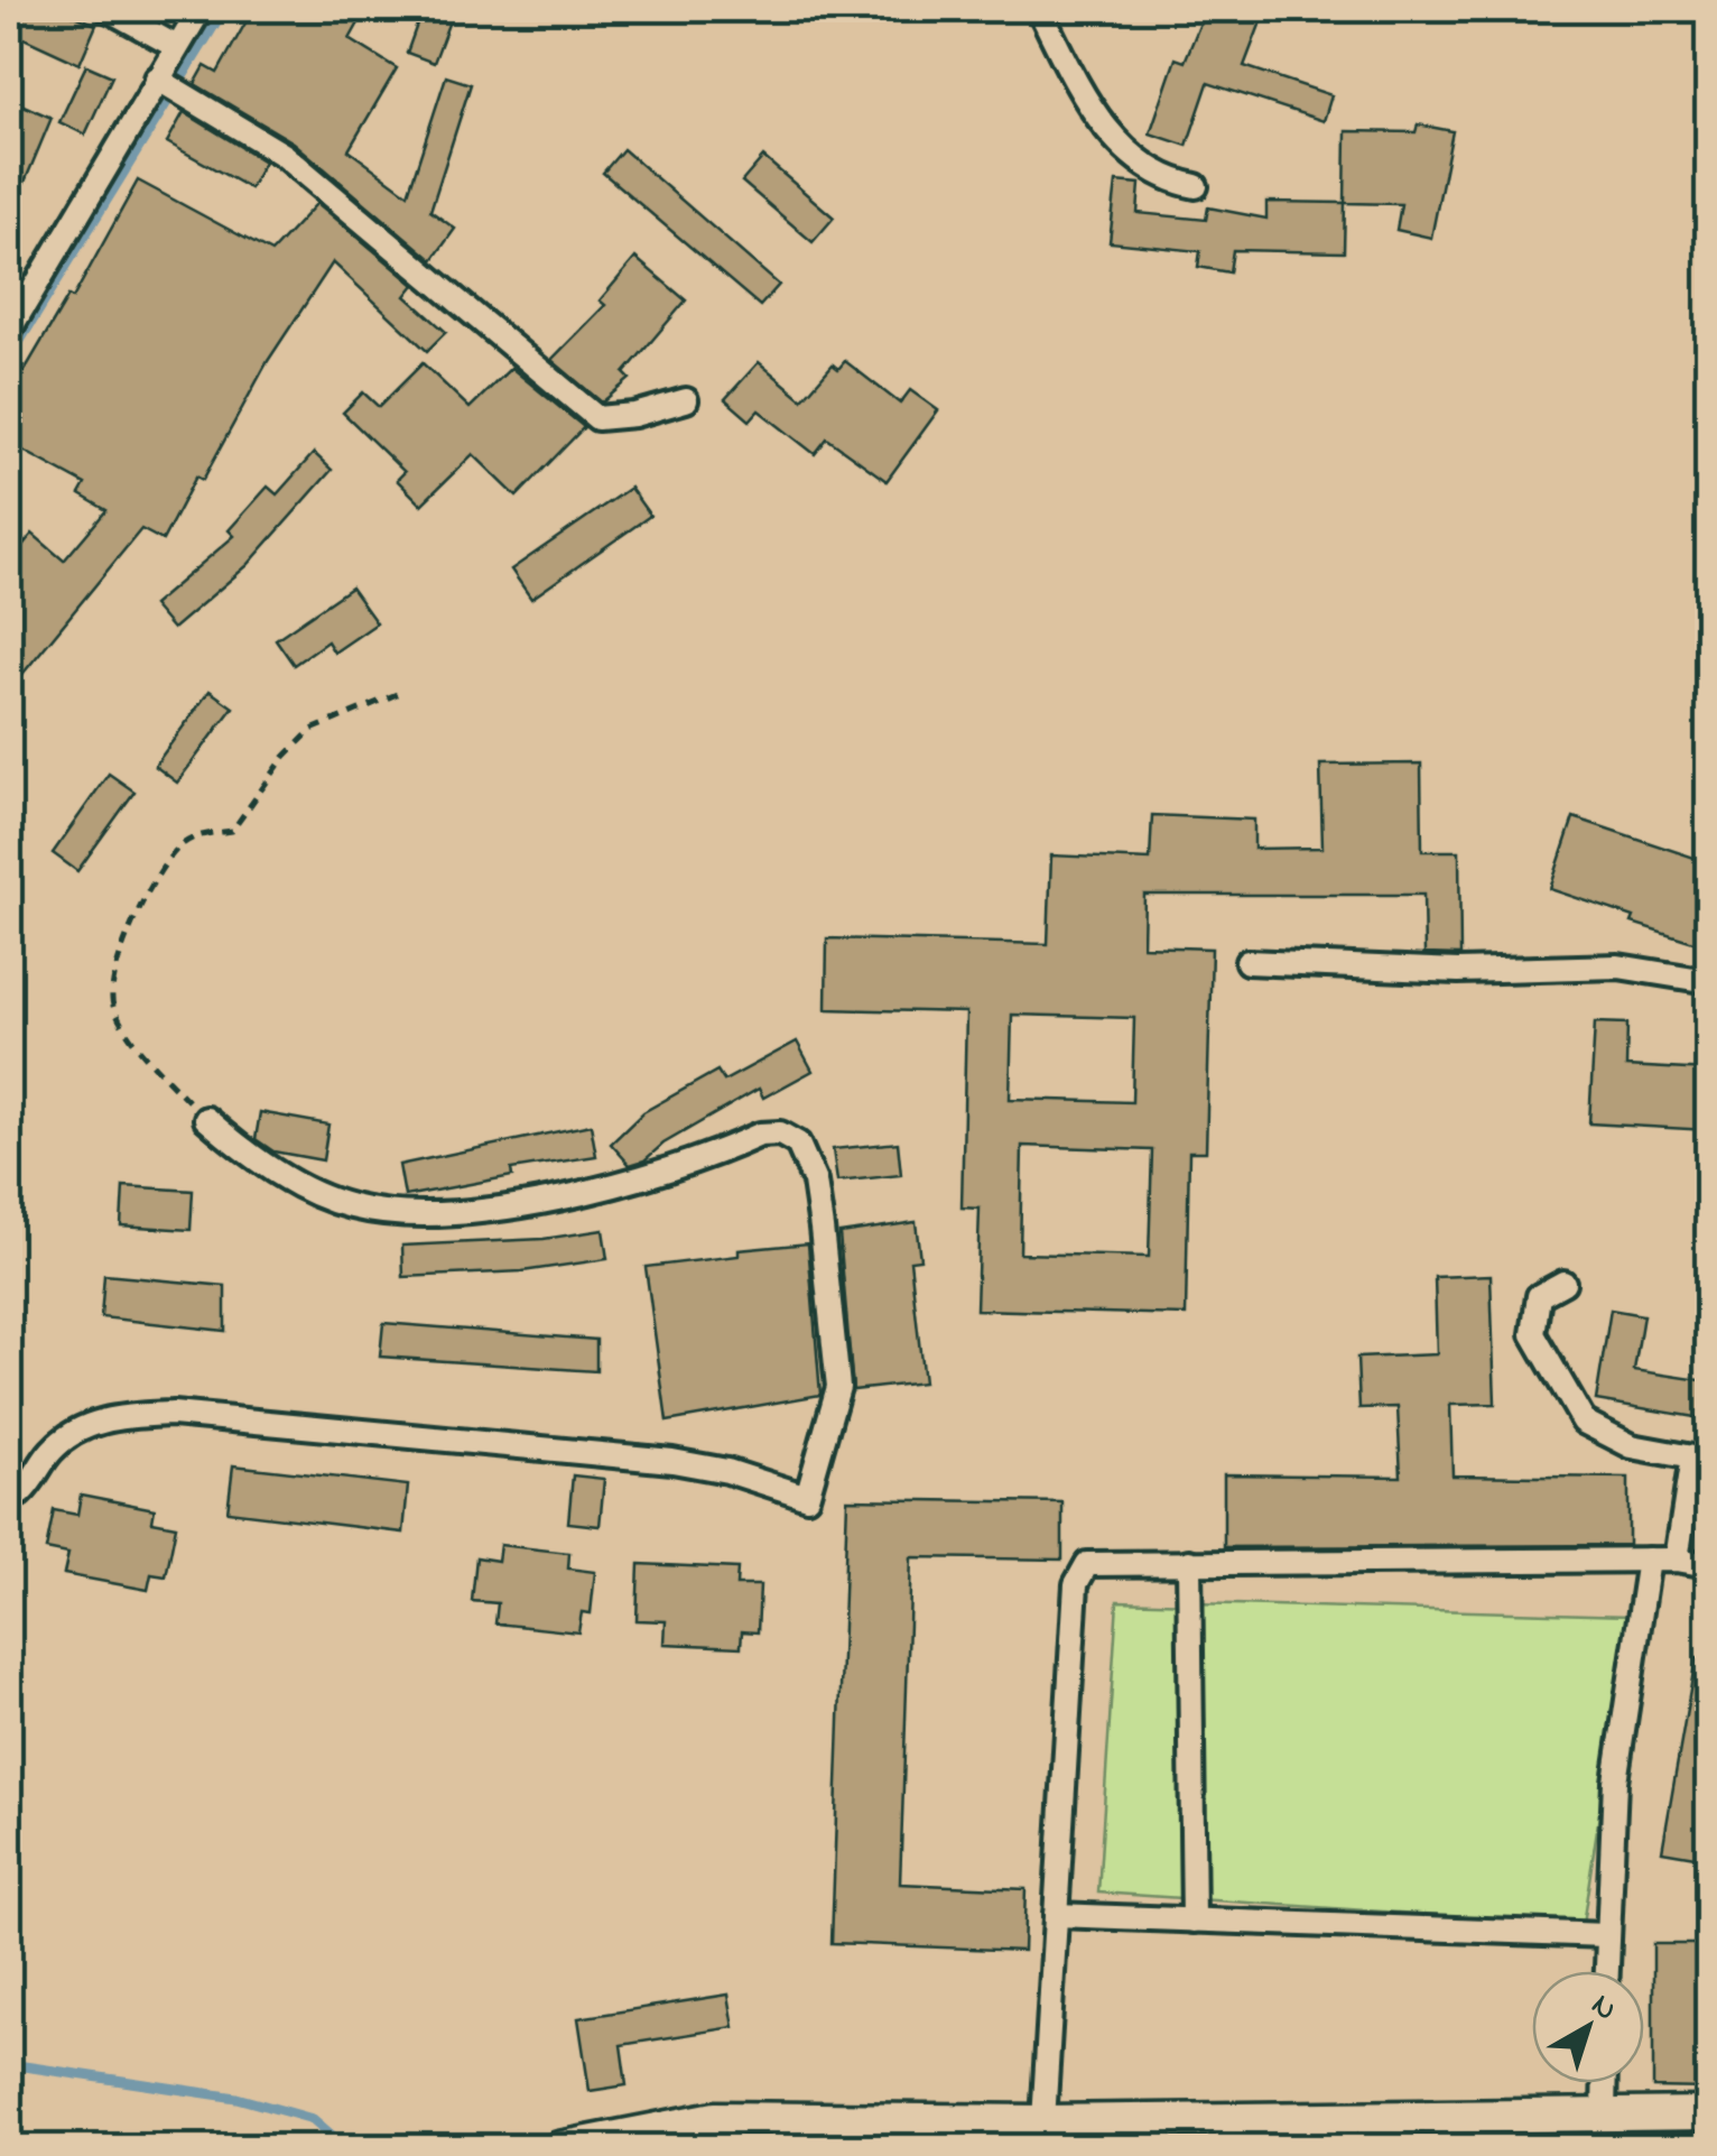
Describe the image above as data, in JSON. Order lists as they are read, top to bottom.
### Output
{
  "north": "top right"
}
